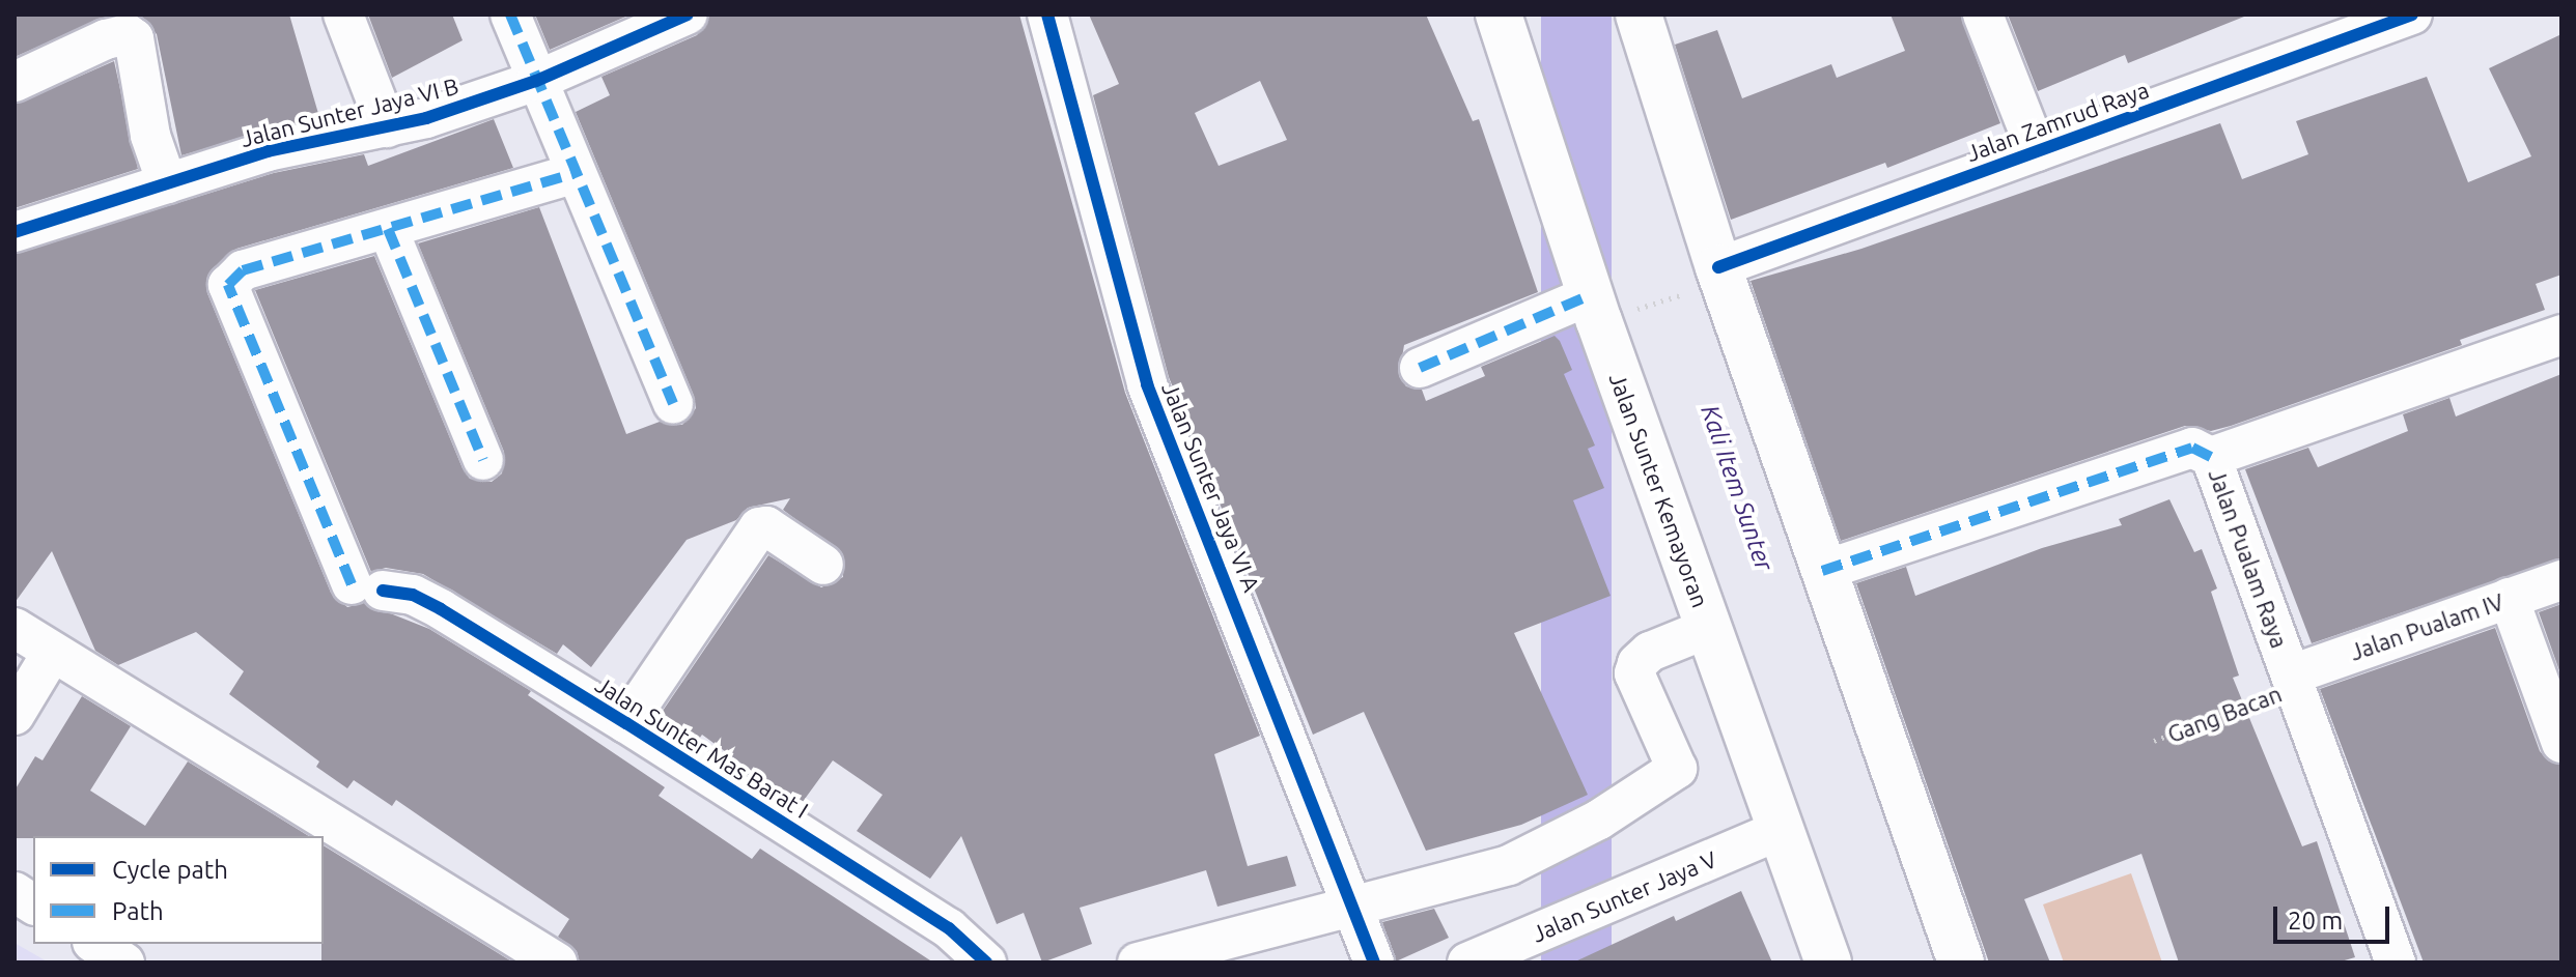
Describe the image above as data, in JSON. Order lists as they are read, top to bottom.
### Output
{
  "streets": {
    "main road": ["Jalan Sunter Kemayoran"],
    "street": [
      "Jalan Sunter Jaya VI B",
      "Jalan Zamrud Raya",
      "Jalan Sunter Jaya VI A",
      "Jalan Pualam Raya",
      "Jalan Pualam IV",
      "Jalan Sunter Mas Barat I",
      "Jalan Sunter Jaya V"
    ],
    "path": ["Gang Bacan"]
  },
  "crossings": [
    ["Jalan Sunter Kemayoran", "Jalan Sunter Jaya V"],
    ["Jalan Pualam Raya", "Jalan Pualam IV"],
    ["Jalan Pualam Raya", "Gang Bacan"],
    ["Jalan Pualam IV", "Gang Bacan"]
  ],
  "water": ["Kali Item Sunter"],
  "legend": ["Cycle path", "Path"],
  "scale_bar": "20 m"
}
